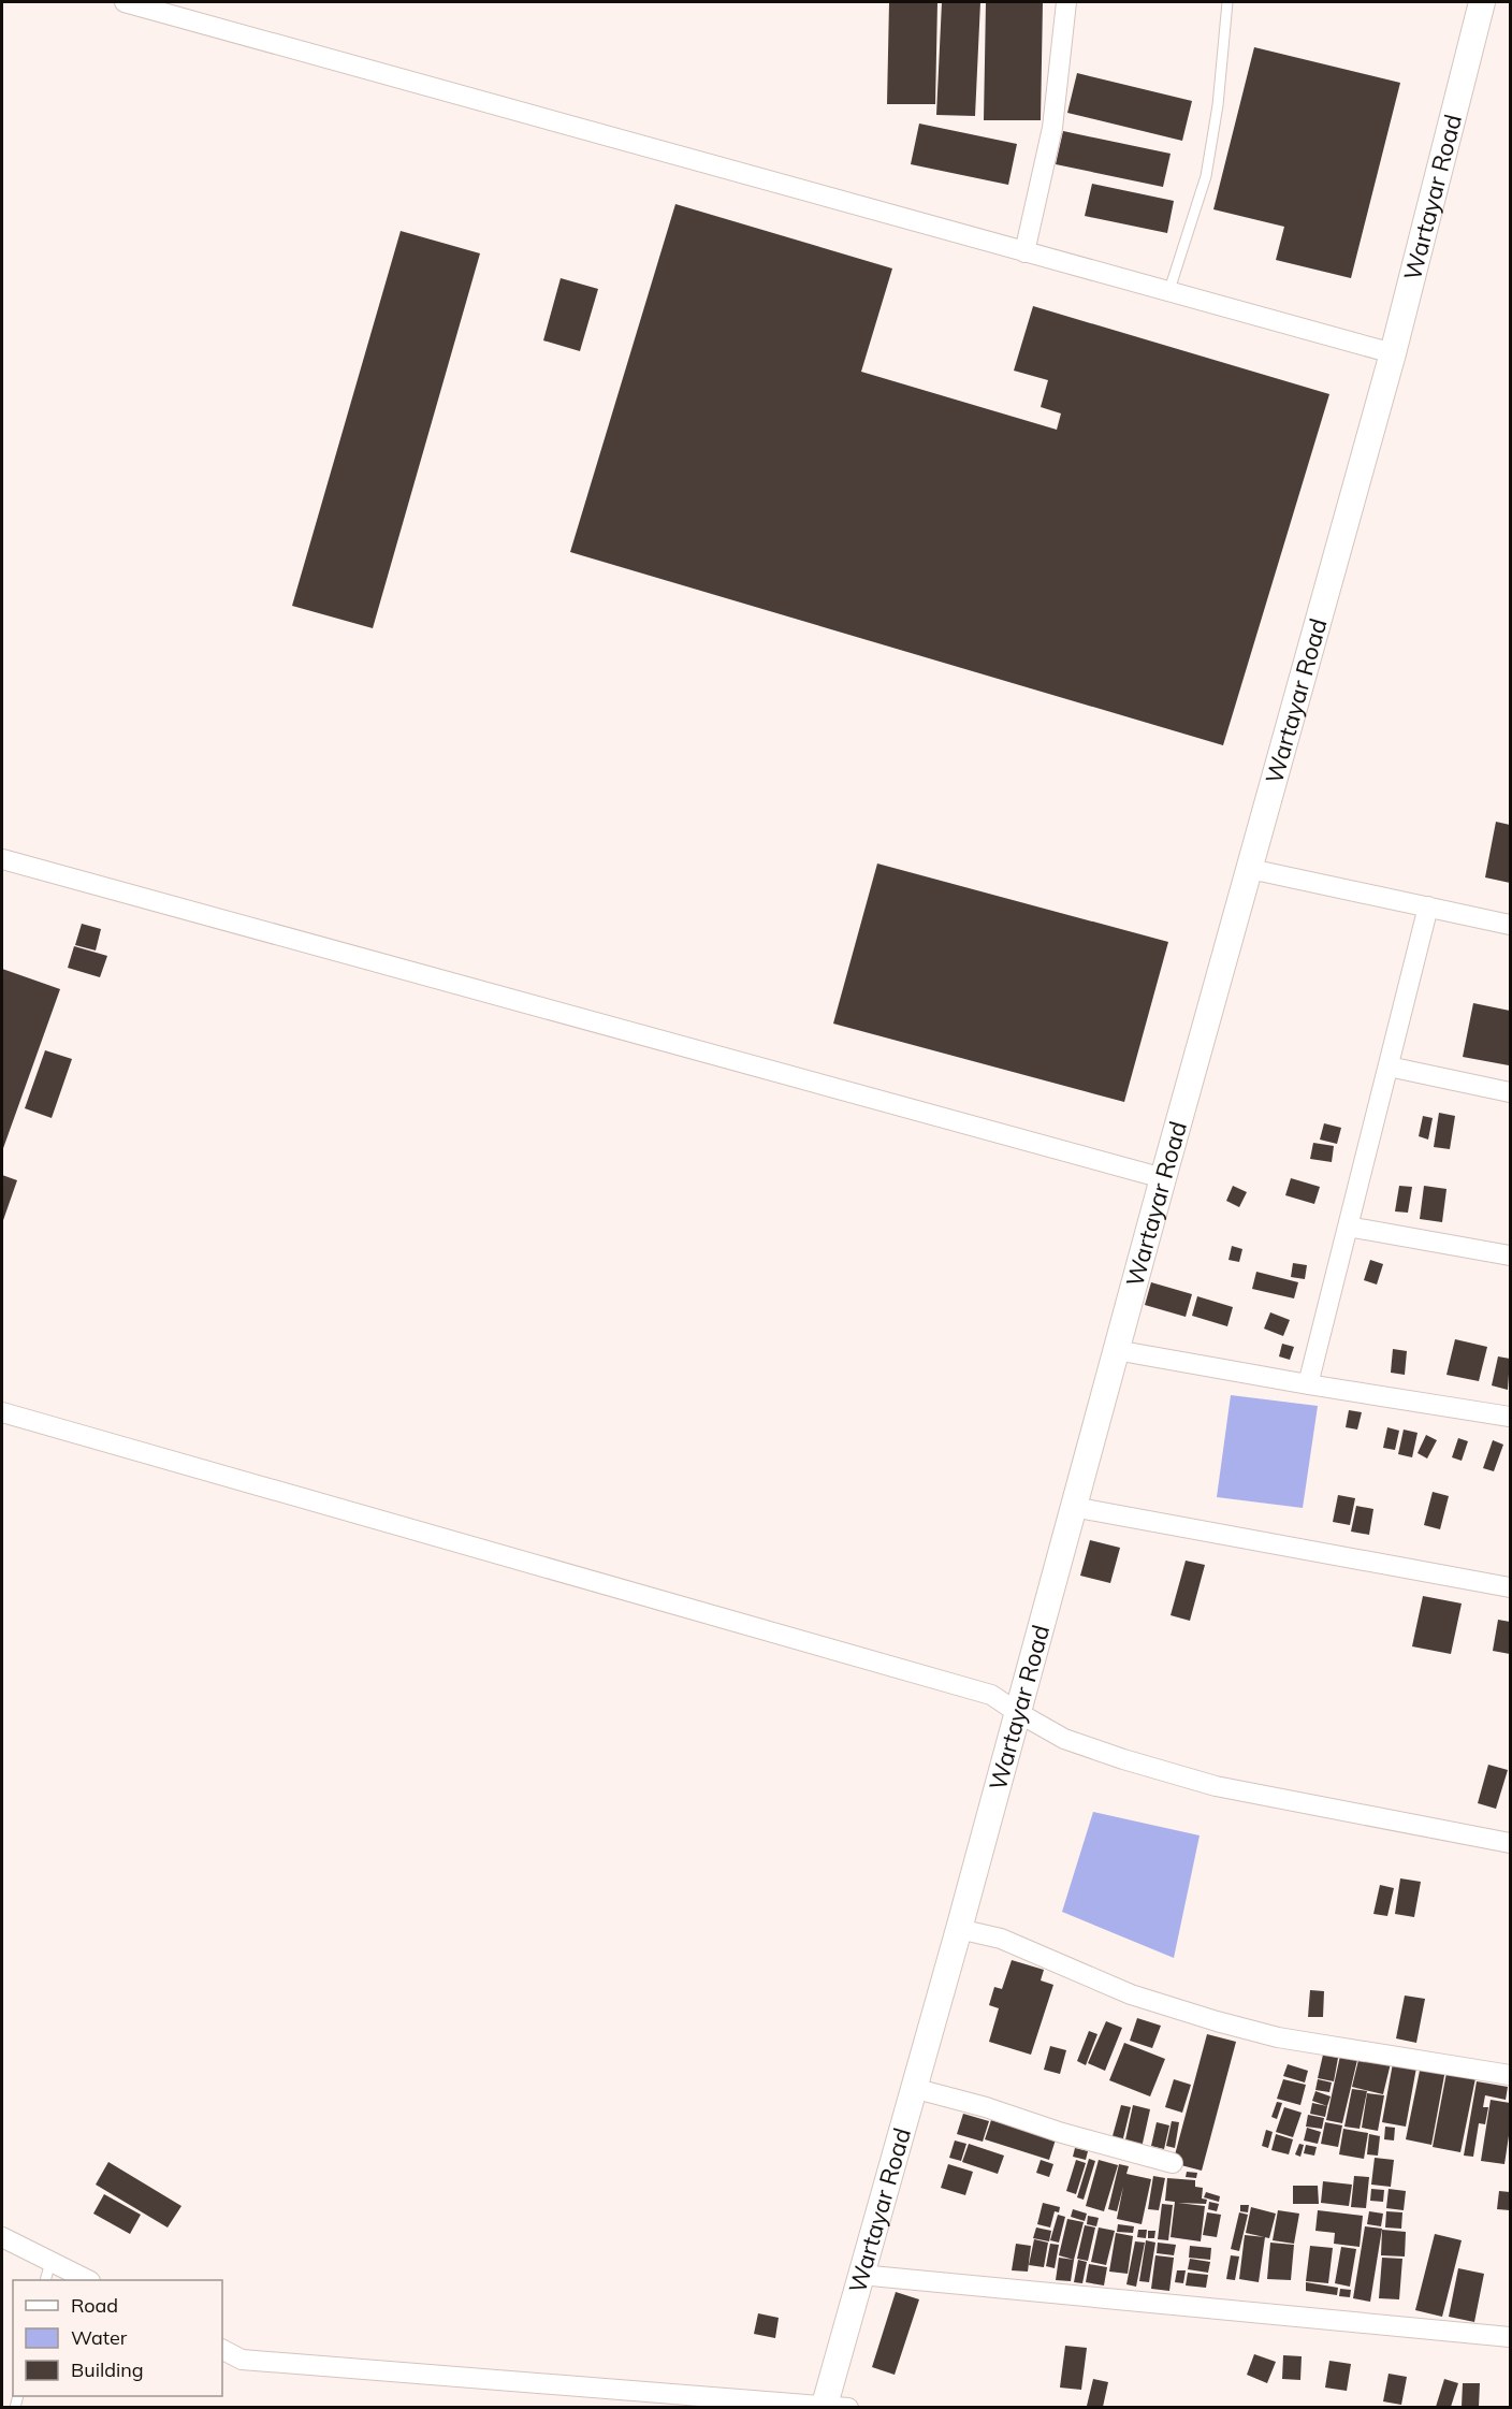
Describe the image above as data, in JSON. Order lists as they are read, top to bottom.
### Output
{
  "streets": {
    "street": ["Wartayar Road"]
  },
  "legend": ["Road", "Water", "Building"]
}
